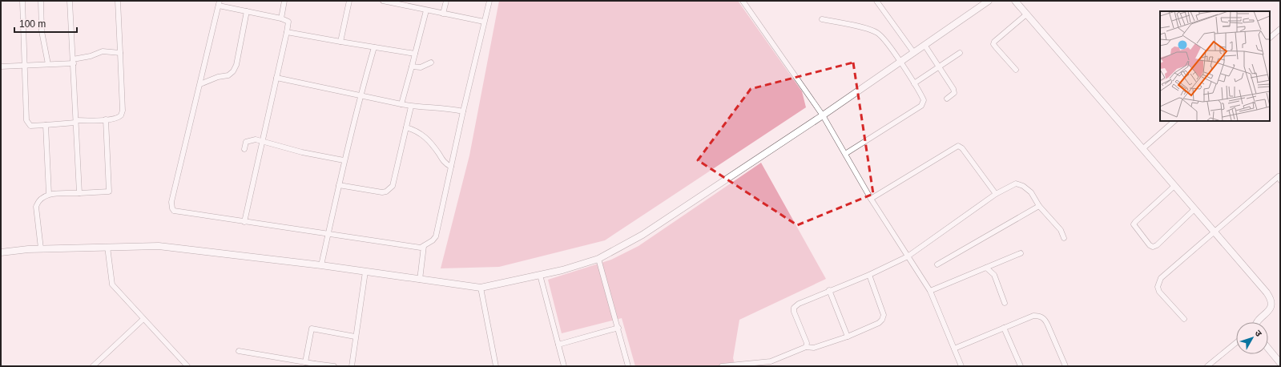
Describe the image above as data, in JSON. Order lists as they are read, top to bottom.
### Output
{
  "scale_bar": "100 m",
  "north": "top right"
}
